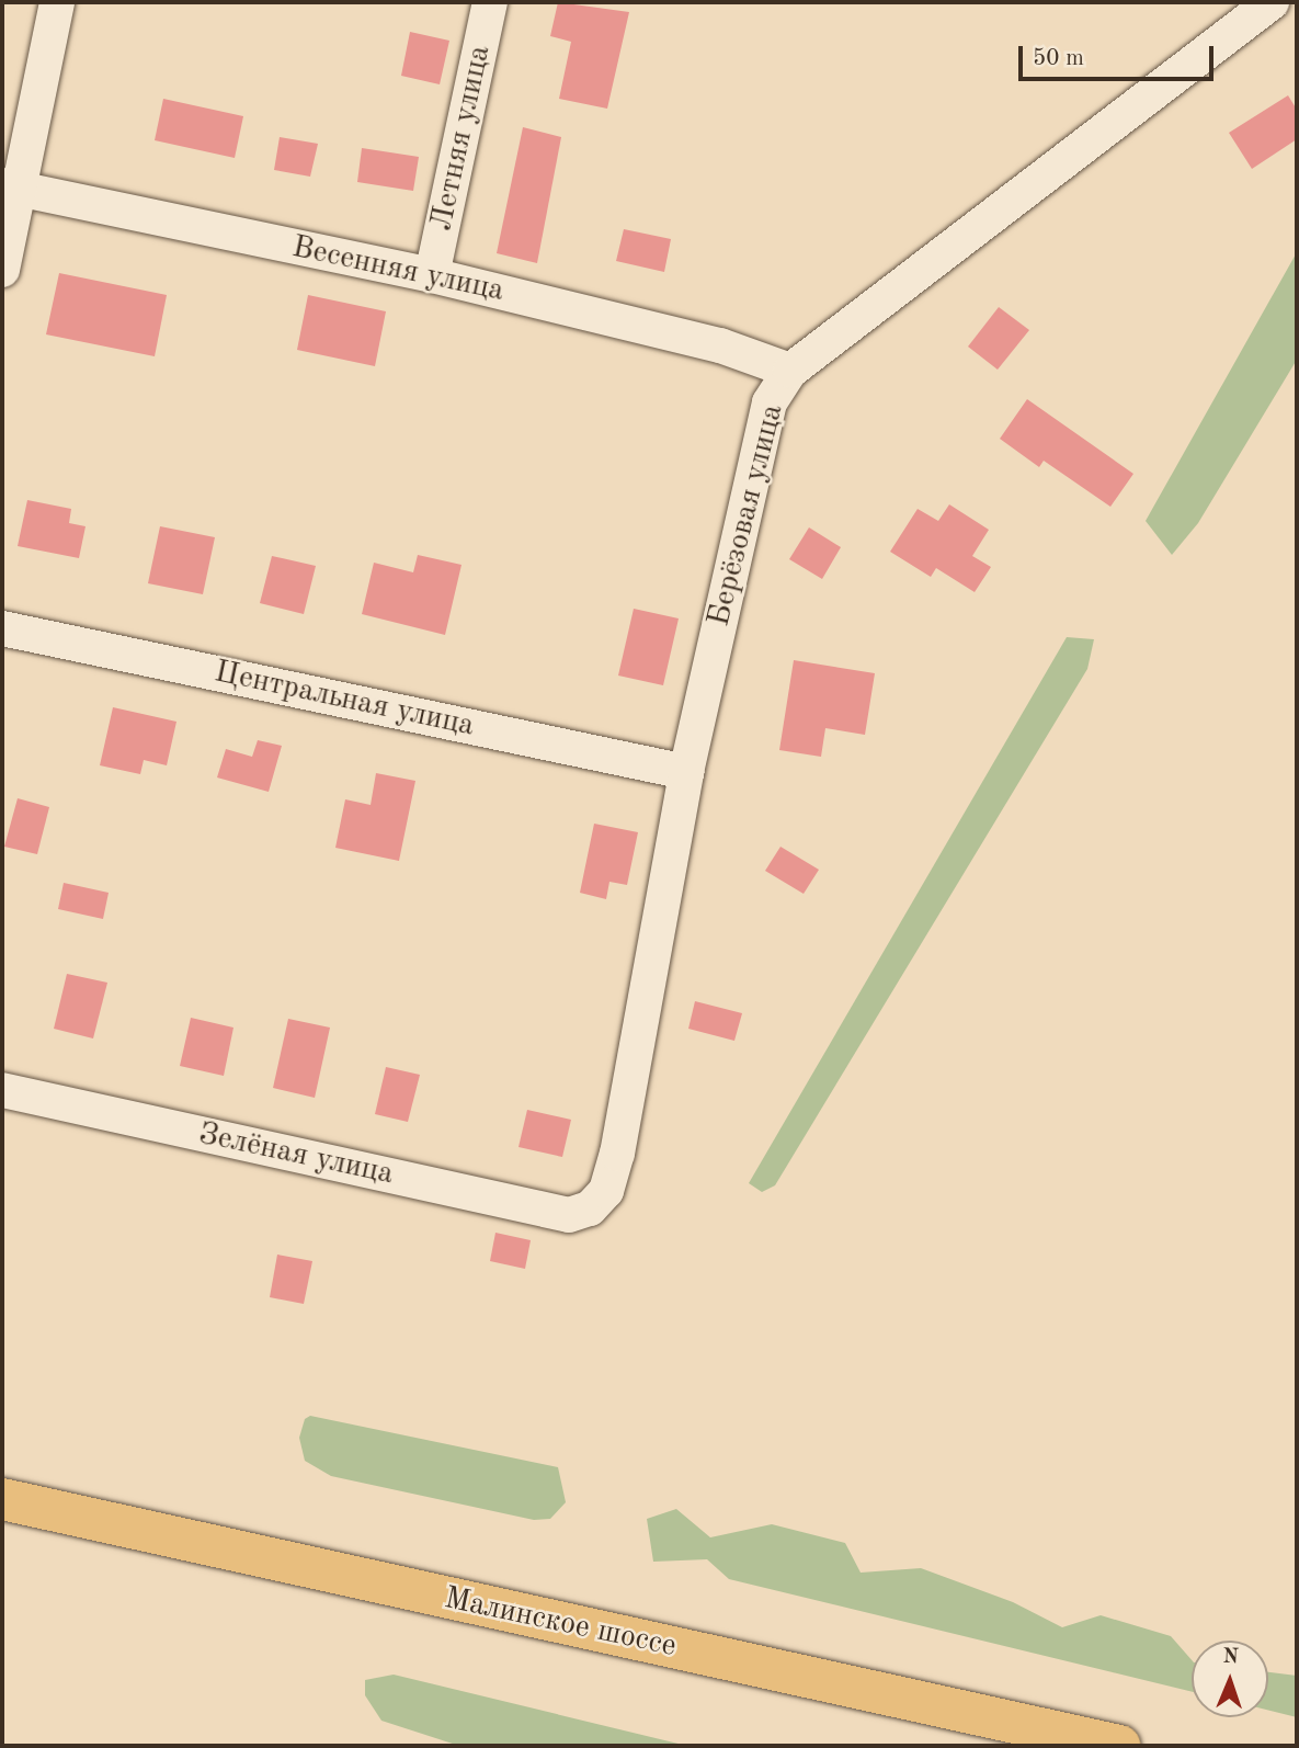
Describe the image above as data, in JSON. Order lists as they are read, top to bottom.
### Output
{
  "streets": {
    "main road": ["Малинское шоссе"],
    "street": [
      "Летняя улица",
      "Весенняя улица",
      "Берёзовая улица",
      "Центральная улица",
      "Зелёная улица"
    ]
  },
  "crossings": [
    ["Летняя улица", "Весенняя улица"],
    ["Весенняя улица", "Берёзовая улица"],
    ["Берёзовая улица", "Центральная улица"],
    ["Берёзовая улица", "Зелёная улица"]
  ],
  "scale_bar": "50 m",
  "north": "top"
}
